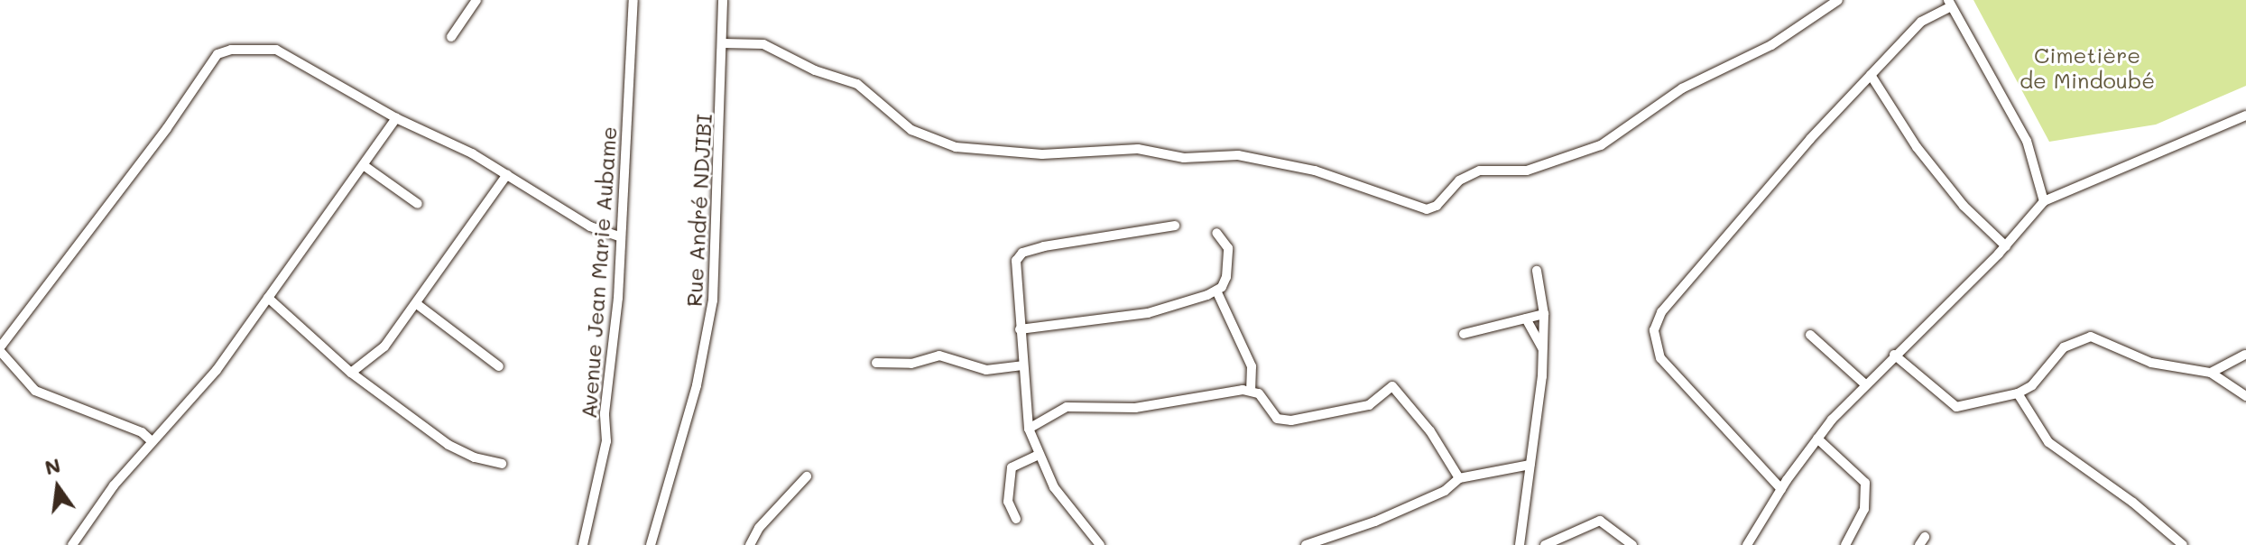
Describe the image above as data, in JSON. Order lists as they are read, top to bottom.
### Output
{
  "streets": {
    "street": ["Rue André NDJIBI", "Avenue Jean Marie Aubame"]
  },
  "parks": ["Cimetière de Mindoubé"],
  "north": "top"
}
